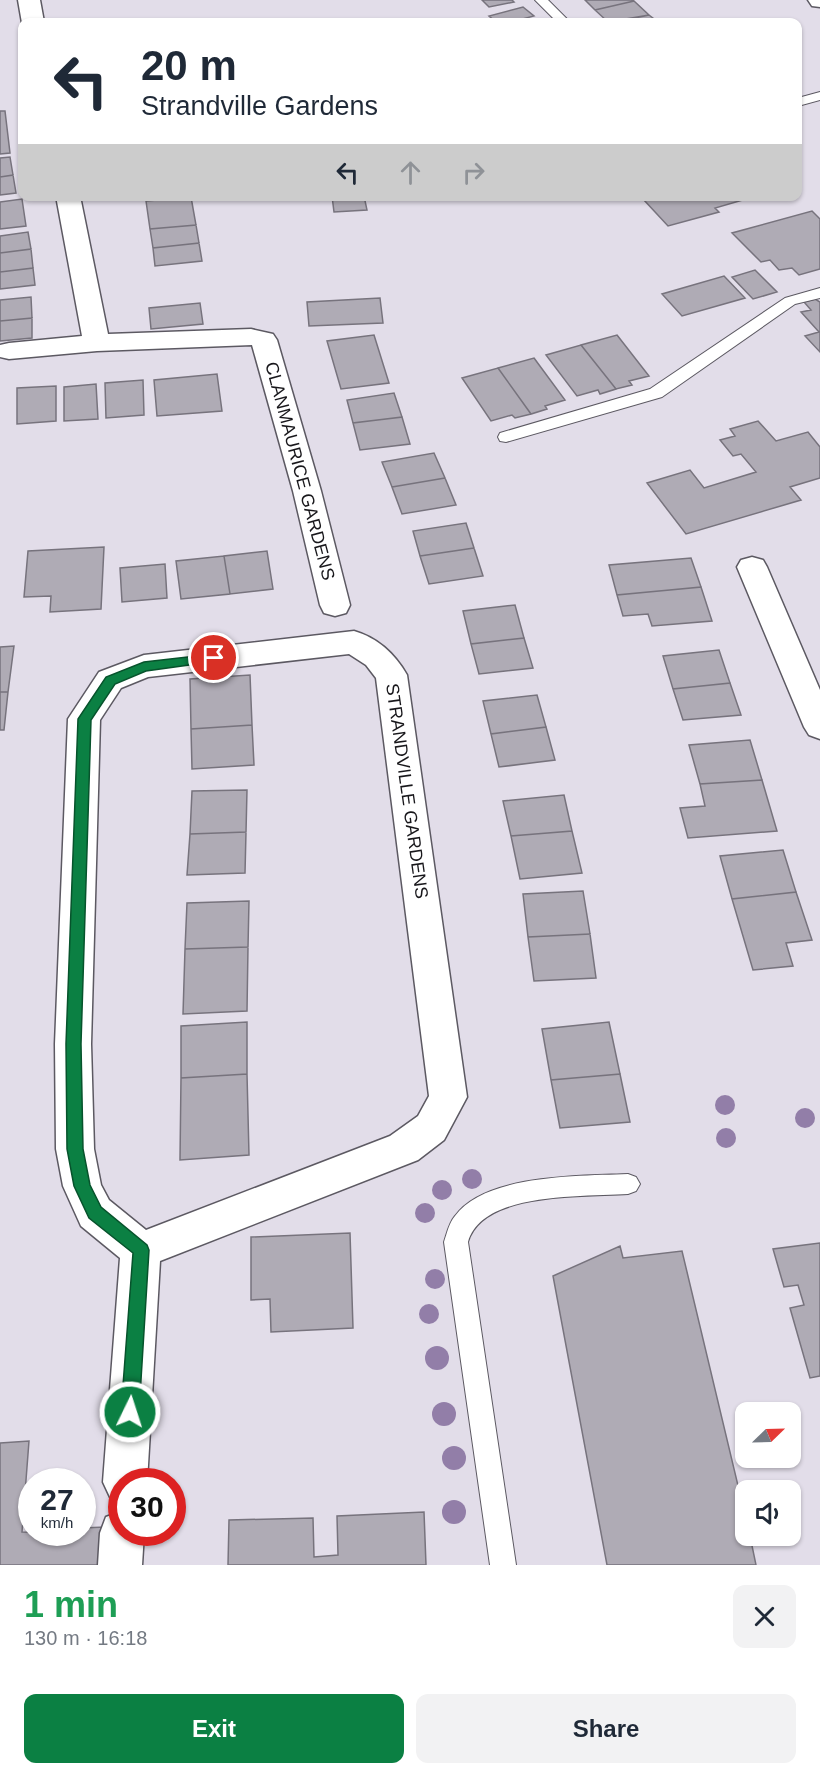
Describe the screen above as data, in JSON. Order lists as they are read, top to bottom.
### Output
{
  "streets": {
    "street": ["CLANMAURICE GARDENS", "STRANDVILLE GARDENS"]
  },
  "north": "top right",
  "page": {
    "turn": ["20 m", "Strandville Gardens"],
    "speed": "27 km/h",
    "limit": "30",
    "heading": ["1 min", "130 m · 16:18"],
    "buttons": ["Exit", "Share"]
  }
}
